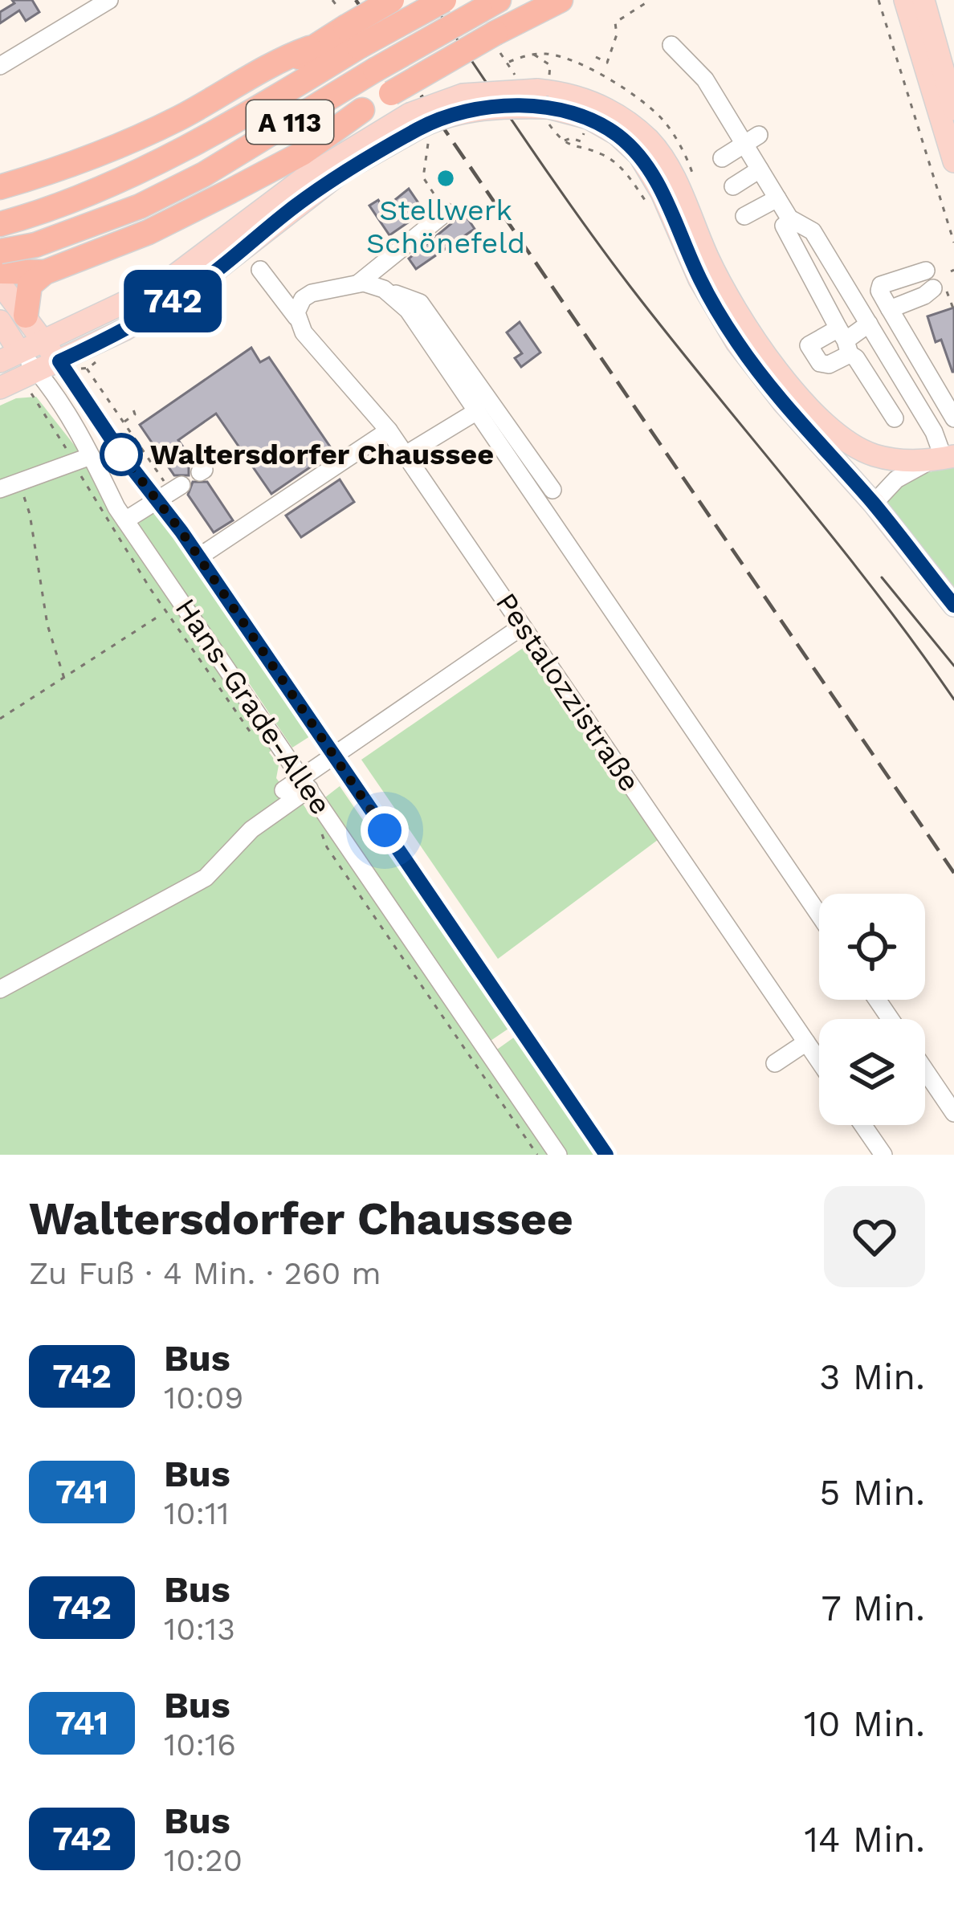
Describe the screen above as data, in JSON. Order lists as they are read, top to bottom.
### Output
{
  "streets": {
    "highway": ["A 113"],
    "street": ["Pestalozzistraße", "Hans-Grade-Allee"]
  },
  "places": ["Stellwerk Schönefeld", "Waltersdorfer Chaussee"],
  "lines": ["bus line 742"],
  "page": {
    "on_map": "742",
    "heading": ["Waltersdorfer Chaussee", "Zu Fuß · 4 Min. · 260 m"],
    "list": [
      {
        "mark": "742",
        "name": "Bus",
        "note": "10:09",
        "value": "3 Min."
      },
      {
        "mark": "741",
        "name": "Bus",
        "note": "10:11",
        "value": "5 Min."
      },
      {
        "mark": "742",
        "name": "Bus",
        "note": "10:13",
        "value": "7 Min."
      },
      {
        "mark": "741",
        "name": "Bus",
        "note": "10:16",
        "value": "10 Min."
      },
      {
        "mark": "742",
        "name": "Bus",
        "note": "10:20",
        "value": "14 Min."
      }
    ]
  }
}
